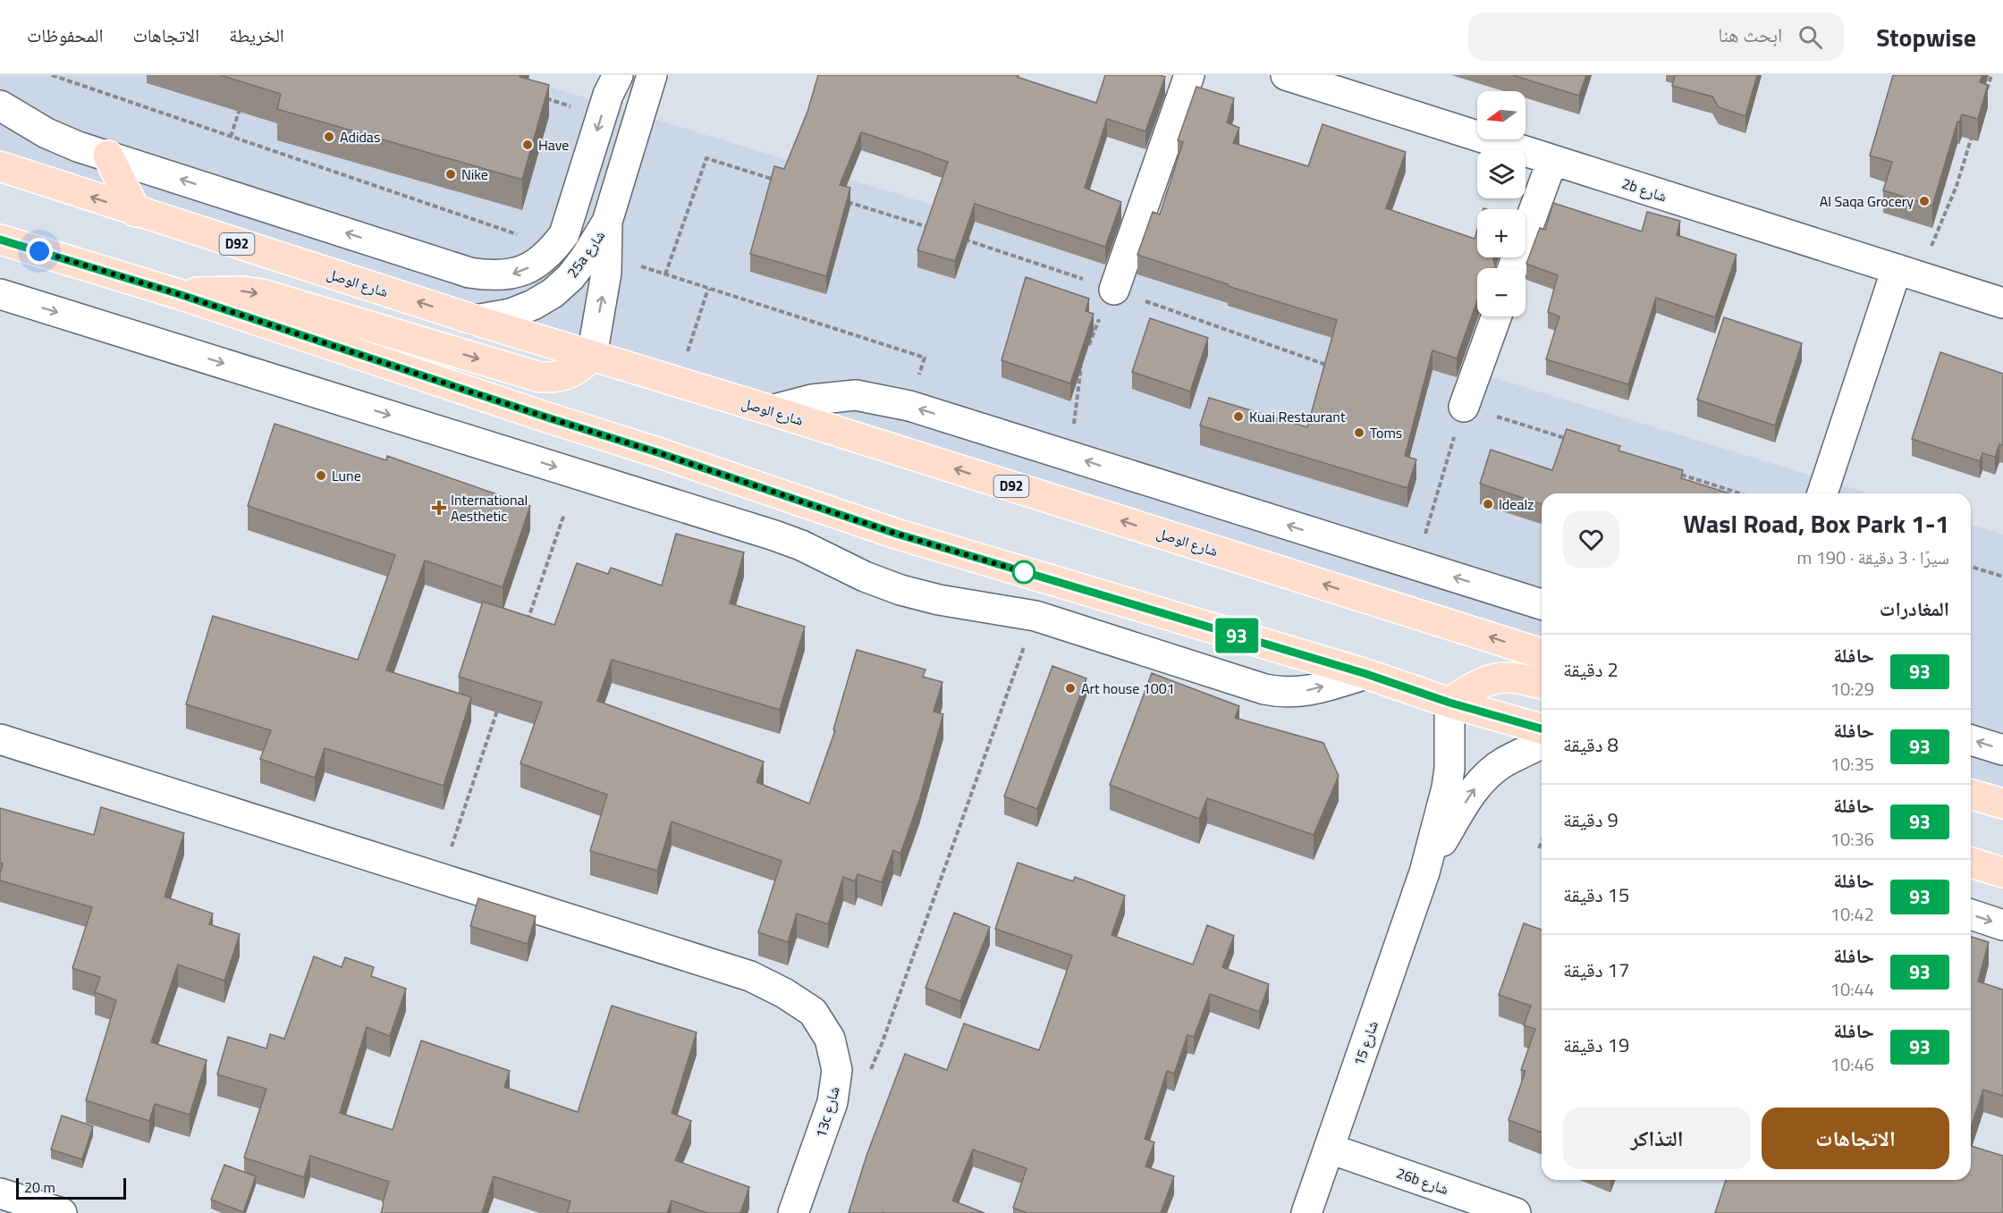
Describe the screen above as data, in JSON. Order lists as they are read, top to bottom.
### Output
{
  "streets": {
    "main road": ["D92", "شارع الوصل"],
    "street": [
      "2b شارع",
      "25a شارع",
      "شارع 15",
      "13c شارع",
      "26b شارع"
    ]
  },
  "crossings": [
    ["25a شارع", "شارع الوصل"],
    ["شارع 15", "26b شارع"]
  ],
  "places": {
    "other": [
      "Adidas",
      "Have",
      "Nike",
      "Al Saqa Grocery",
      "Kuai Restaurant",
      "Toms",
      "Lune",
      "Idealz",
      "Art house 1001"
    ],
    "health": ["International Aesthetic"]
  },
  "lines": ["bus line 93"],
  "scale_bar": "20 m",
  "north": "left",
  "page": {
    "header": "Stopwise",
    "search": "ابحث هنا",
    "nav": ["الخريطة", "الاتجاهات", "المحفوظات"],
    "on_map": "93",
    "map_buttons": ["+", "−"],
    "heading": [
      ["Wasl Road, Box Park 1-1", "سيرًا · 3 دقيقة · 190 m"],
      "المغادرات"
    ],
    "list": [
      {
        "mark": "93",
        "name": "حافلة",
        "note": "10:29",
        "value": "2 دقيقة"
      },
      {
        "mark": "93",
        "name": "حافلة",
        "note": "10:35",
        "value": "8 دقيقة"
      },
      {
        "mark": "93",
        "name": "حافلة",
        "note": "10:36",
        "value": "9 دقيقة"
      },
      {
        "mark": "93",
        "name": "حافلة",
        "note": "10:42",
        "value": "15 دقيقة"
      },
      {
        "mark": "93",
        "name": "حافلة",
        "note": "10:44",
        "value": "17 دقيقة"
      },
      {
        "mark": "93",
        "name": "حافلة",
        "note": "10:46",
        "value": "19 دقيقة"
      }
    ],
    "buttons": ["الاتجاهات", "التذاكر"],
    "scale": "20 m"
  }
}
